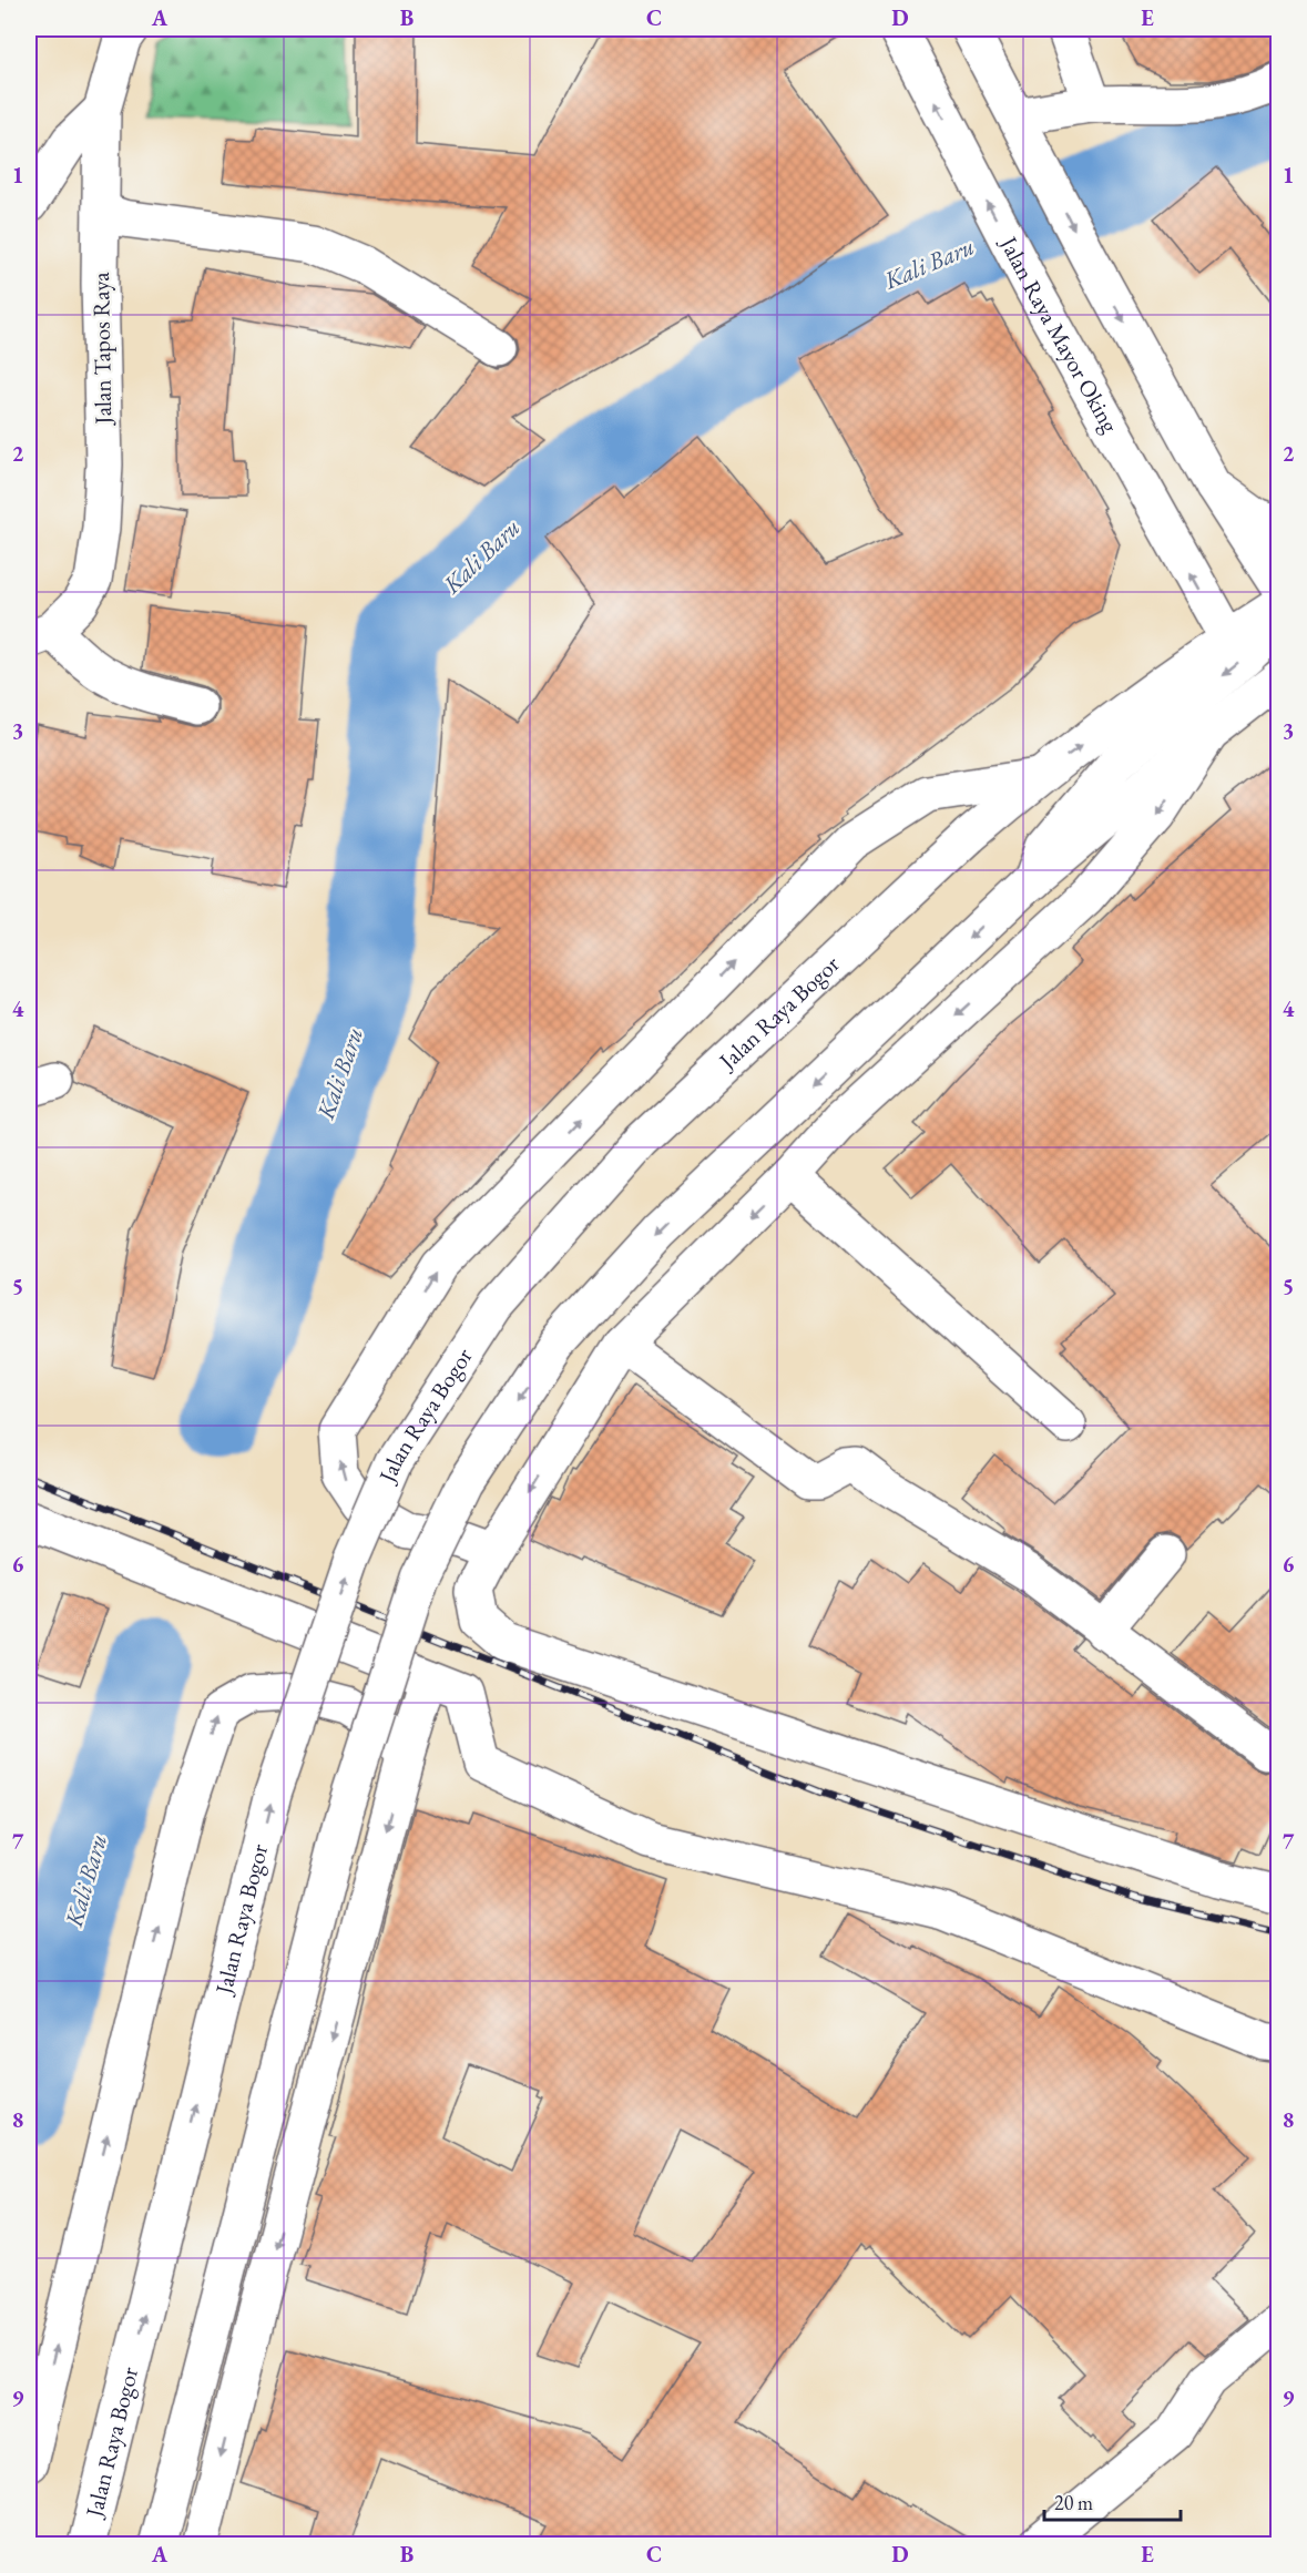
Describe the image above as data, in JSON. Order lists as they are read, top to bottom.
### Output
{
  "streets": {
    "main road": ["Jalan Raya Mayor Oking", "Jalan Tapos Raya", "Jalan Raya Bogor"]
  },
  "crossings": [
    ["Jalan Raya Mayor Oking", "Jalan Raya Bogor"]
  ],
  "water": ["Kali Baru"],
  "scale_bar": "20 m",
  "grid": {
    "columns": [
      "A",
      "B",
      "C",
      "D",
      "E"
    ],
    "rows": [
      "1",
      "2",
      "3",
      "4",
      "5",
      "6",
      "7",
      "8",
      "9"
    ]
  }
}
